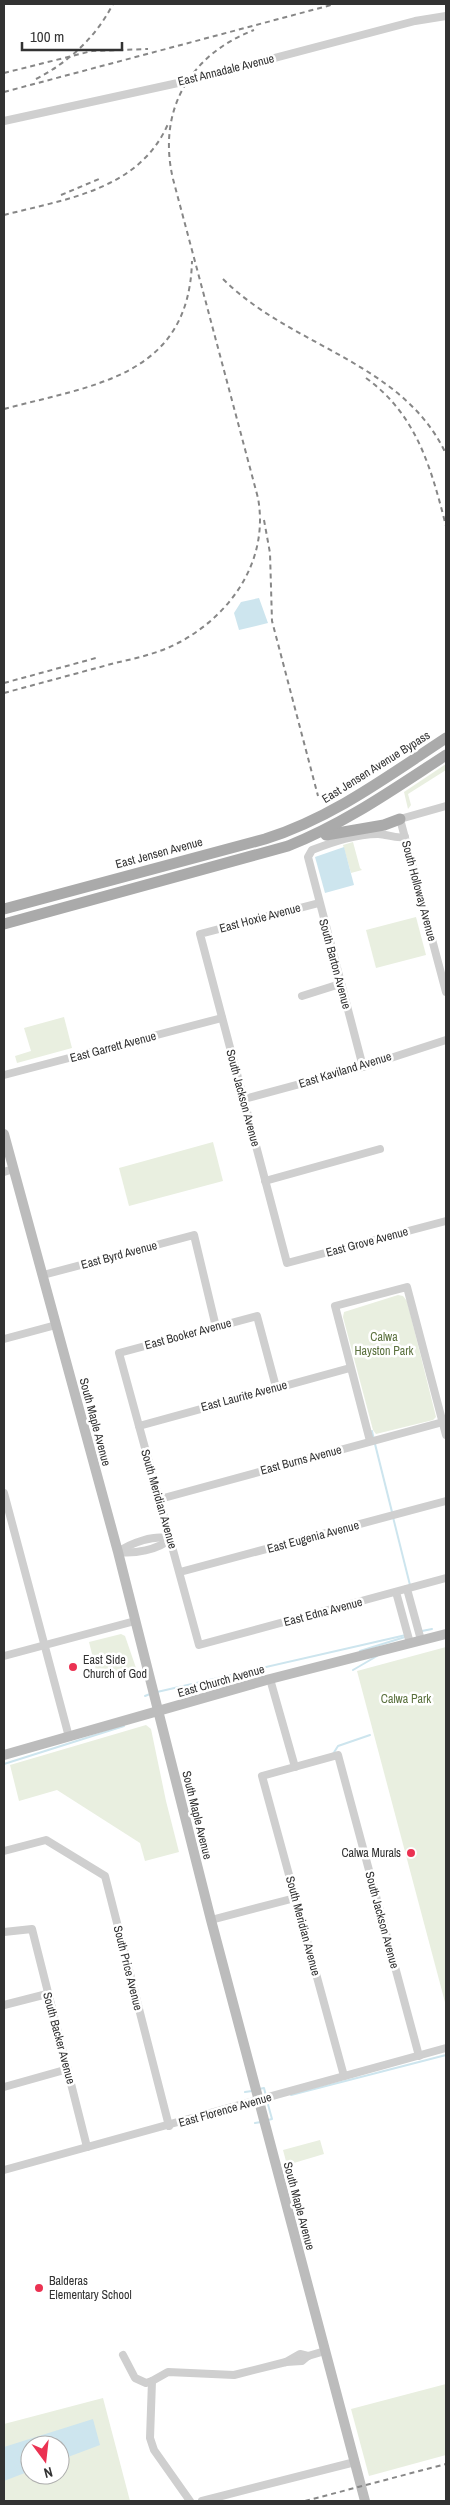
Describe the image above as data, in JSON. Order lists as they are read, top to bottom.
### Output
{
  "streets": {
    "main road": [
      "East Jensen Avenue Bypass",
      "East Jensen Avenue",
      "South Maple Avenue",
      "East Church Avenue"
    ],
    "street": [
      "East Annadale Avenue",
      "South Holloway Avenue",
      "East Hoxie Avenue",
      "South Barton Avenue",
      "East Garrett Avenue",
      "East Kaviland Avenue",
      "South Jackson Avenue",
      "East Grove Avenue",
      "East Byrd Avenue",
      "East Booker Avenue",
      "East Laurite Avenue",
      "East Burns Avenue",
      "South Meridian Avenue",
      "East Eugenia Avenue",
      "East Edna Avenue",
      "South Price Avenue",
      "South Backer Avenue",
      "East Florence Avenue"
    ]
  },
  "crossings": [
    ["East Jensen Avenue Bypass", "East Jensen Avenue"],
    ["South Holloway Avenue", "South Barton Avenue"],
    ["East Hoxie Avenue", "South Barton Avenue"],
    ["East Hoxie Avenue", "South Jackson Avenue"],
    ["South Barton Avenue", "East Kaviland Avenue"],
    ["East Garrett Avenue", "South Jackson Avenue"],
    ["East Kaviland Avenue", "South Jackson Avenue"],
    ["South Jackson Avenue", "East Grove Avenue"],
    ["South Jackson Avenue", "South Meridian Avenue"],
    ["South Jackson Avenue", "East Florence Avenue"],
    ["East Byrd Avenue", "East Booker Avenue"],
    ["East Byrd Avenue", "South Maple Avenue"],
    ["East Booker Avenue", "East Laurite Avenue"],
    ["East Booker Avenue", "South Meridian Avenue"],
    ["East Laurite Avenue", "South Meridian Avenue"],
    ["South Maple Avenue", "East Church Avenue"],
    ["South Maple Avenue", "East Florence Avenue"],
    ["East Burns Avenue", "South Meridian Avenue"],
    ["South Meridian Avenue", "East Eugenia Avenue"],
    ["South Meridian Avenue", "East Edna Avenue"],
    ["South Meridian Avenue", "East Florence Avenue"],
    ["South Price Avenue", "East Florence Avenue"],
    ["South Backer Avenue", "East Florence Avenue"]
  ],
  "parks": ["Calwa Hayston Park", "Calwa Park"],
  "places": ["East Side Church of God", "Calwa Murals", "Balderas Elementary School"],
  "scale_bar": "100 m",
  "north": "bottom"
}
